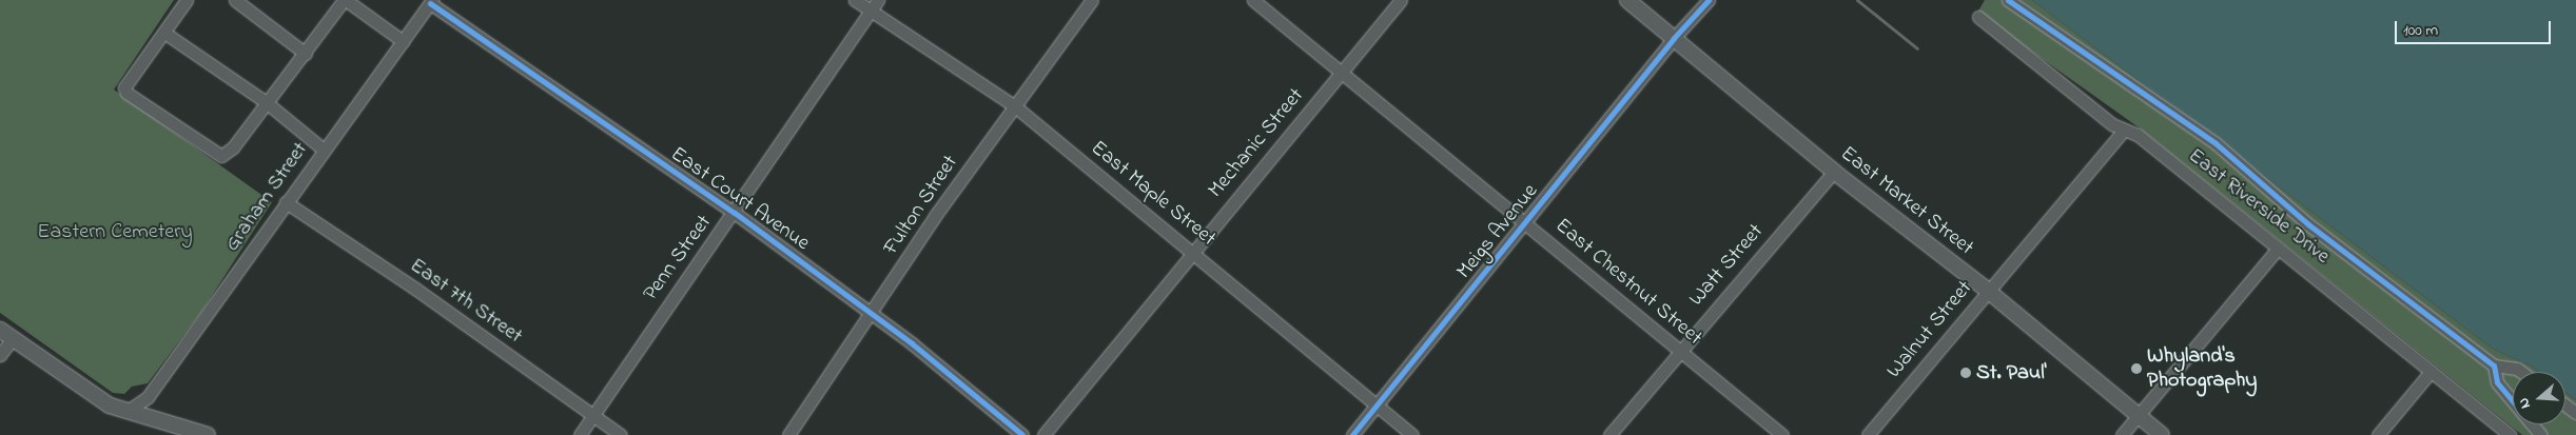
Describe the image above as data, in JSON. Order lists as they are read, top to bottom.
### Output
{
  "streets": {
    "main road": ["East Market Street"],
    "street": [
      "Mechanic Street",
      "East Maple Street",
      "Graham Street",
      "East Court Avenue",
      "Fulton Street",
      "East Riverside Drive",
      "Meigs Avenue",
      "Penn Street",
      "Watt Street",
      "East Chestnut Street",
      "East 7th Street",
      "Walnut Street"
    ]
  },
  "crossings": [
    ["Mechanic Street", "East Maple Street"],
    ["Mechanic Street", "East Chestnut Street"],
    ["East Maple Street", "Fulton Street"],
    ["East Maple Street", "Meigs Avenue"],
    ["East Maple Street", "Penn Street"],
    ["Graham Street", "East Court Avenue"],
    ["Graham Street", "East 7th Street"],
    ["East Court Avenue", "Fulton Street"],
    ["East Court Avenue", "Penn Street"],
    ["East Market Street", "Meigs Avenue"],
    ["East Market Street", "Watt Street"],
    ["East Market Street", "Walnut Street"],
    ["East Riverside Drive", "Walnut Street"],
    ["Meigs Avenue", "East Chestnut Street"],
    ["Penn Street", "East 7th Street"],
    ["Watt Street", "East Chestnut Street"]
  ],
  "parks": ["Eastern Cemetery"],
  "places": ["Whyland's Photography", "St. Paul'"],
  "scale_bar": "100 m",
  "north": "left"
}
